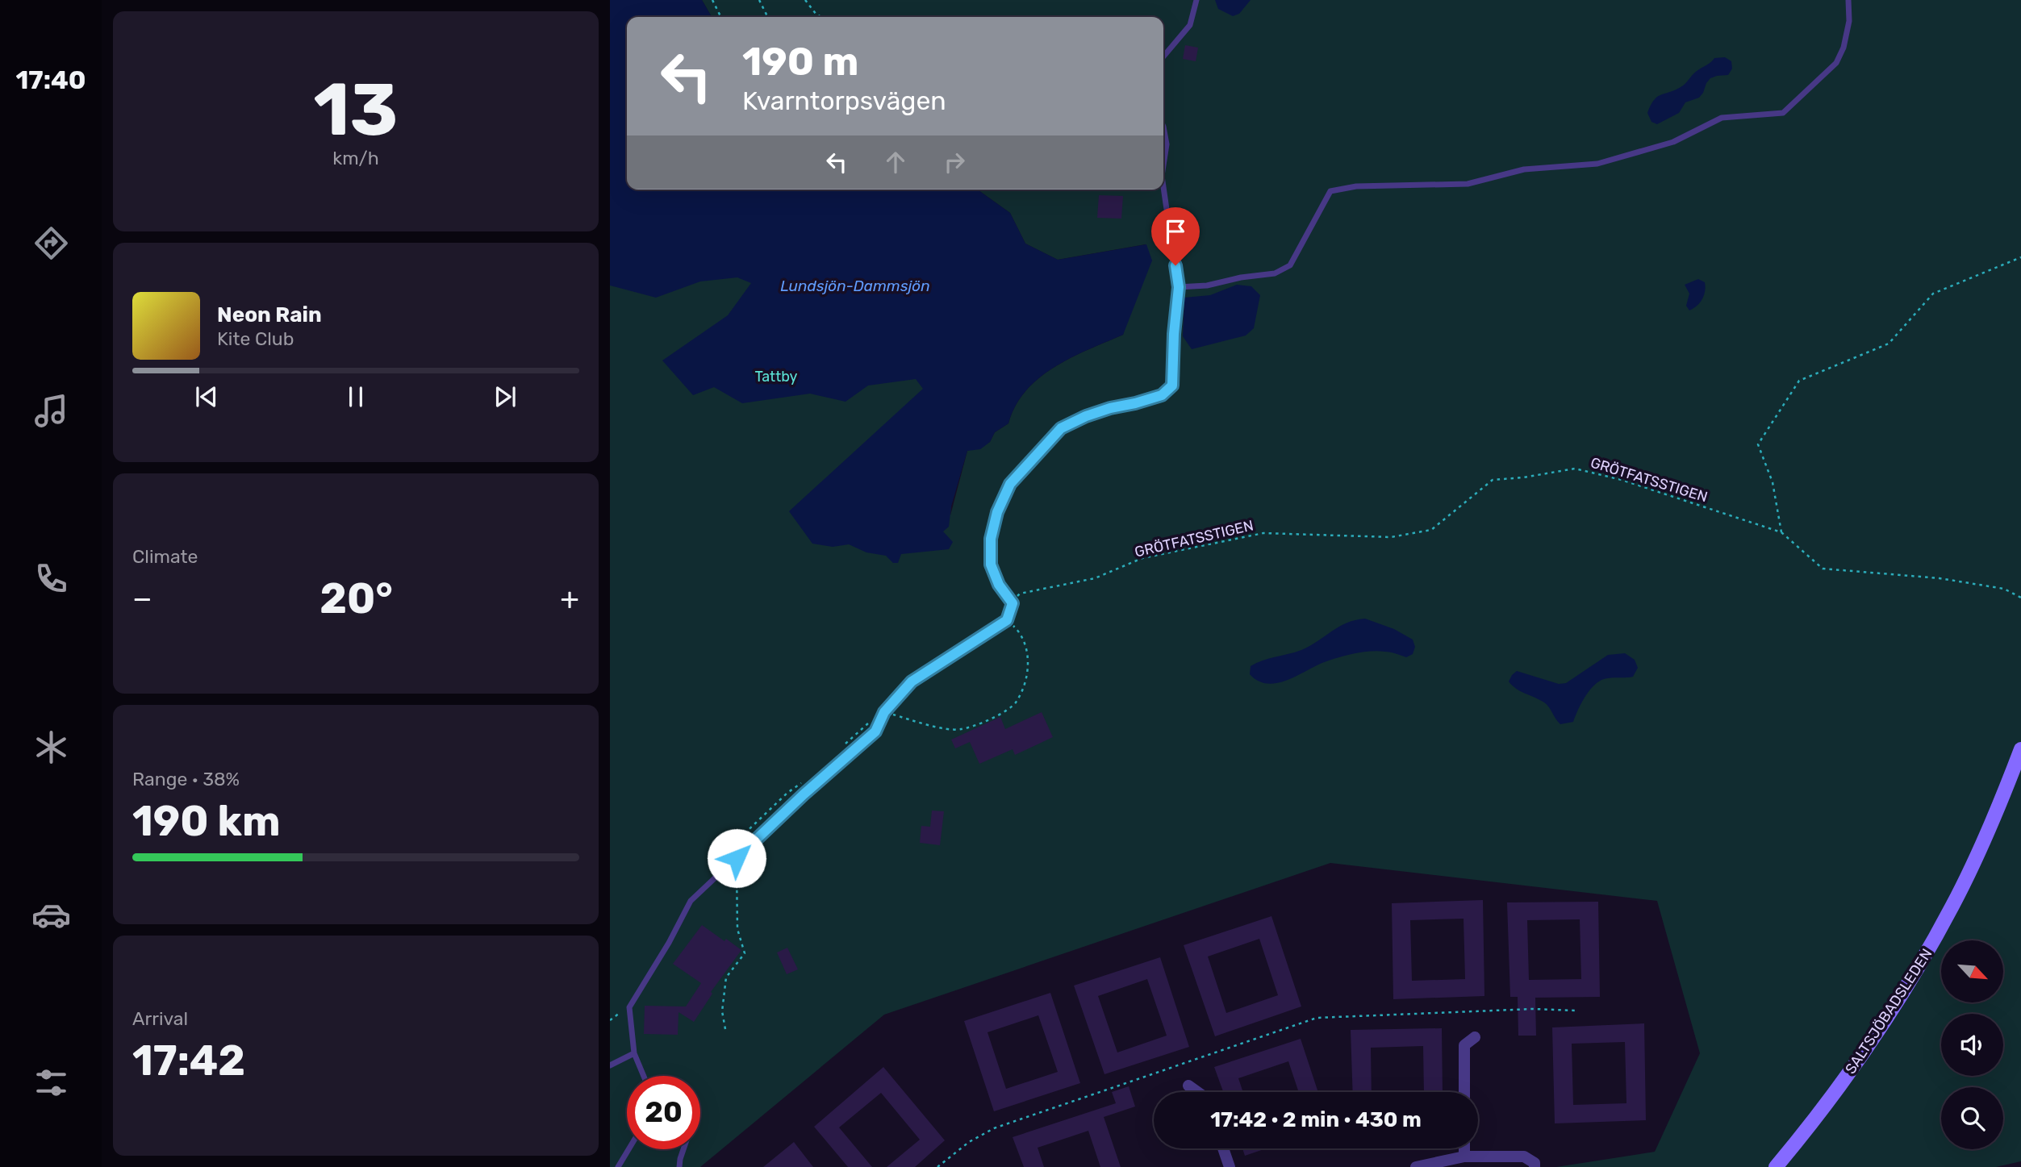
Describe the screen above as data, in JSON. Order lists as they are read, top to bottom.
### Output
{
  "streets": {
    "main road": ["SALTSJÖBADSLEDEN"],
    "path": ["GRÖTFATSSTIGEN"]
  },
  "water": ["Lundsjön-Dammsjön"],
  "parks": ["Tattby"],
  "north": "bottom right",
  "page": {
    "tabs": "17:40",
    "tile": [
      ["13", "km/h"],
      "Climate",
      ["Range · 38%", "190 km"],
      ["Arrival", "17:42"]
    ],
    "turn": ["190 m", "Kvarntorpsvägen"],
    "song": ["Neon Rain", "Kite Club"],
    "heat": ["−", "20°", "+"],
    "limit": "20",
    "trip": "17:42 · 2 min · 430 m"
  }
}
